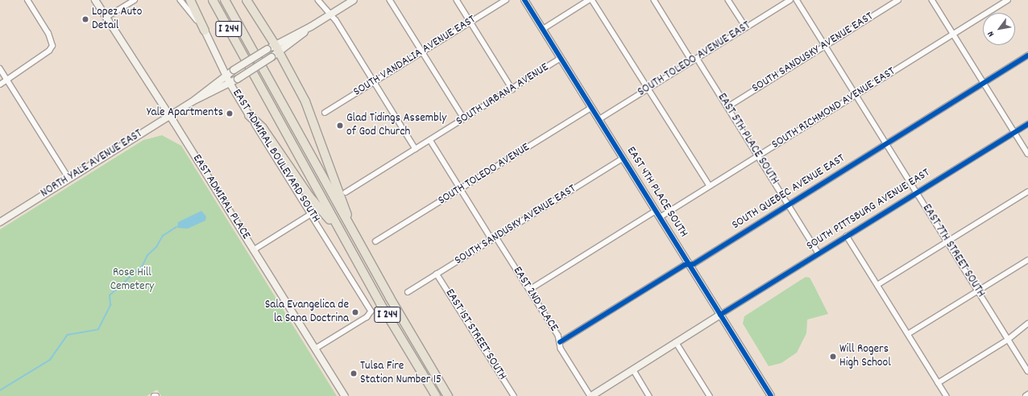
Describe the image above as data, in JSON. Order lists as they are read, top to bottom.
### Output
{
  "streets": {
    "highway": ["I 244"],
    "main road": [
      "EAST ADMIRAL BOULEVARD SOUTH",
      "NORTH YALE AVENUE EAST",
      "EAST 4TH PLACE SOUTH",
      "EAST ADMIRAL PLACE",
      "SOUTH PITTSBURG AVENUE EAST"
    ],
    "street": [
      "SOUTH SANDUSKY AVENUE EAST",
      "SOUTH VANDALIA AVENUE EAST",
      "SOUTH TOLEDO AVENUE EAST",
      "SOUTH URBANA AVENUE",
      "SOUTH RICHMOND AVENUE EAST",
      "EAST 5TH PLACE SOUTH",
      "SOUTH TOLEDO AVENUE",
      "SOUTH QUEBEC AVENUE EAST",
      "EAST 7TH STREET SOUTH",
      "EAST 2ND PLACE",
      "EAST 1ST STREET SOUTH"
    ]
  },
  "crossings": [
    ["SOUTH SANDUSKY AVENUE EAST", "EAST 5TH PLACE SOUTH"],
    ["SOUTH SANDUSKY AVENUE EAST", "EAST 4TH PLACE SOUTH"],
    ["SOUTH SANDUSKY AVENUE EAST", "EAST 7TH STREET SOUTH"],
    ["SOUTH SANDUSKY AVENUE EAST", "EAST 2ND PLACE"],
    ["SOUTH SANDUSKY AVENUE EAST", "EAST 1ST STREET SOUTH"],
    ["SOUTH TOLEDO AVENUE EAST", "EAST 5TH PLACE SOUTH"],
    ["SOUTH TOLEDO AVENUE EAST", "EAST 4TH PLACE SOUTH"],
    ["SOUTH URBANA AVENUE", "EAST 4TH PLACE SOUTH"],
    ["SOUTH URBANA AVENUE", "EAST 2ND PLACE"],
    ["SOUTH RICHMOND AVENUE EAST", "EAST 5TH PLACE SOUTH"],
    ["SOUTH RICHMOND AVENUE EAST", "EAST 4TH PLACE SOUTH"],
    ["SOUTH RICHMOND AVENUE EAST", "EAST 7TH STREET SOUTH"],
    ["EAST 5TH PLACE SOUTH", "SOUTH QUEBEC AVENUE EAST"],
    ["EAST 5TH PLACE SOUTH", "SOUTH PITTSBURG AVENUE EAST"],
    ["EAST ADMIRAL BOULEVARD SOUTH", "EAST ADMIRAL PLACE"],
    ["NORTH YALE AVENUE EAST", "EAST ADMIRAL PLACE"],
    ["SOUTH TOLEDO AVENUE", "EAST 4TH PLACE SOUTH"],
    ["SOUTH TOLEDO AVENUE", "EAST 2ND PLACE"],
    ["EAST 4TH PLACE SOUTH", "SOUTH QUEBEC AVENUE EAST"],
    ["EAST 4TH PLACE SOUTH", "SOUTH PITTSBURG AVENUE EAST"],
    ["SOUTH QUEBEC AVENUE EAST", "EAST 7TH STREET SOUTH"],
    ["SOUTH QUEBEC AVENUE EAST", "EAST 2ND PLACE"],
    ["SOUTH PITTSBURG AVENUE EAST", "EAST 7TH STREET SOUTH"],
    ["SOUTH PITTSBURG AVENUE EAST", "EAST 2ND PLACE"]
  ],
  "parks": ["Rose Hill Cemetery"],
  "places": [
    "Lopez Auto Detail",
    "Yale Apartments",
    "Glad Tidings Assembly of God Church",
    "Sala Evangelica de la Sana Doctrina",
    "Will Rogers High School",
    "Tulsa Fire Station Number 15"
  ],
  "north": "bottom left"
}
